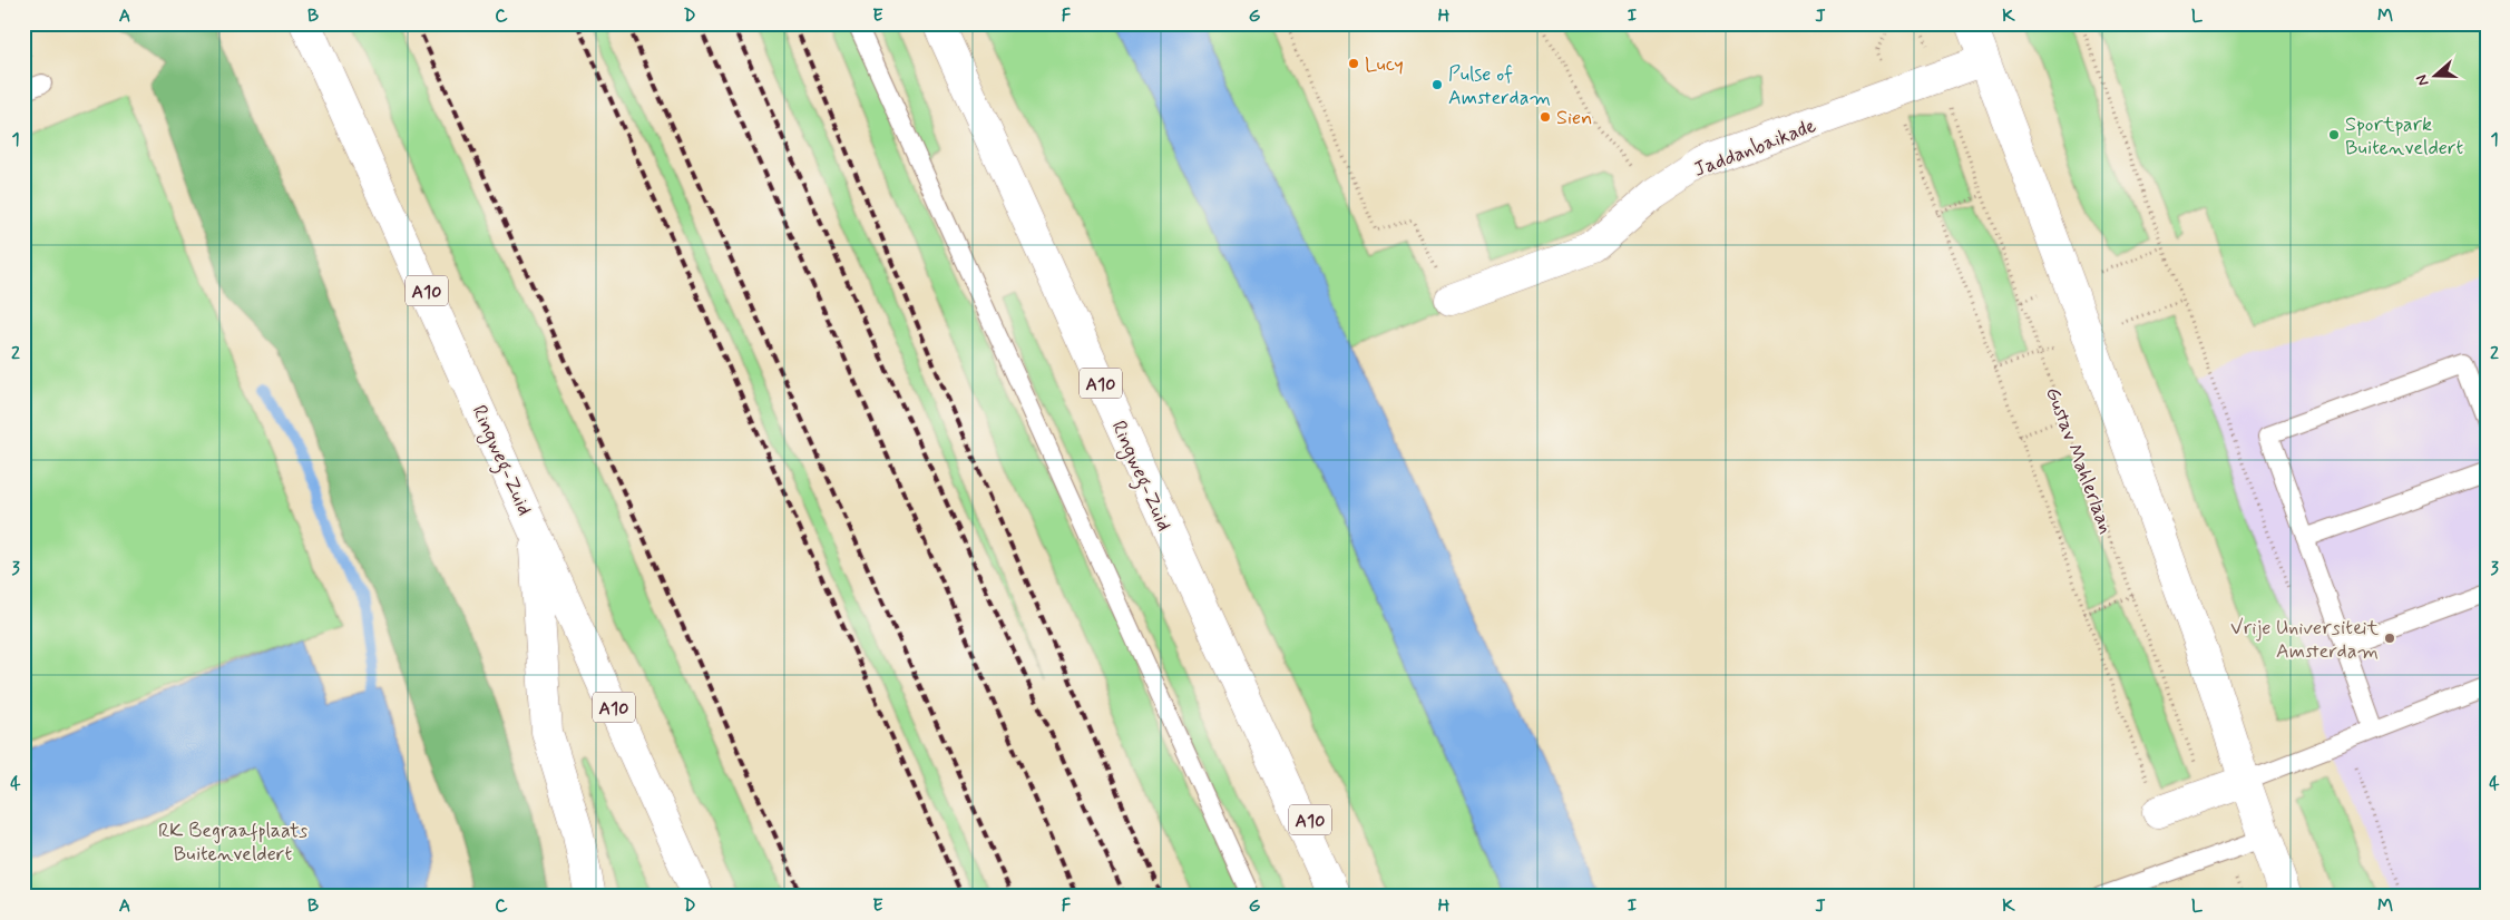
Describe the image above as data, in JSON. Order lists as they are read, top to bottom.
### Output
{
  "streets": {
    "main road": ["Jaddanbaikade", "A10", "Ringweg-Zuid"],
    "path": ["Gustav Mahlerlaan"]
  },
  "crossings": [
    ["Jaddanbaikade", "Gustav Mahlerlaan"],
    ["A10", "Ringweg-Zuid"]
  ],
  "parks": ["RK Begraafplaats Buitenveldert"],
  "places": [
    "Lucy",
    "Pulse of Amsterdam",
    "Sien",
    "Sportpark Buitenveldert",
    "Vrije Universiteit Amsterdam"
  ],
  "north": "left",
  "grid": {
    "columns": [
      "A",
      "B",
      "C",
      "D",
      "E",
      "F",
      "G",
      "H",
      "I",
      "J",
      "K",
      "L",
      "M"
    ],
    "rows": [
      "1",
      "2",
      "3",
      "4"
    ]
  }
}
